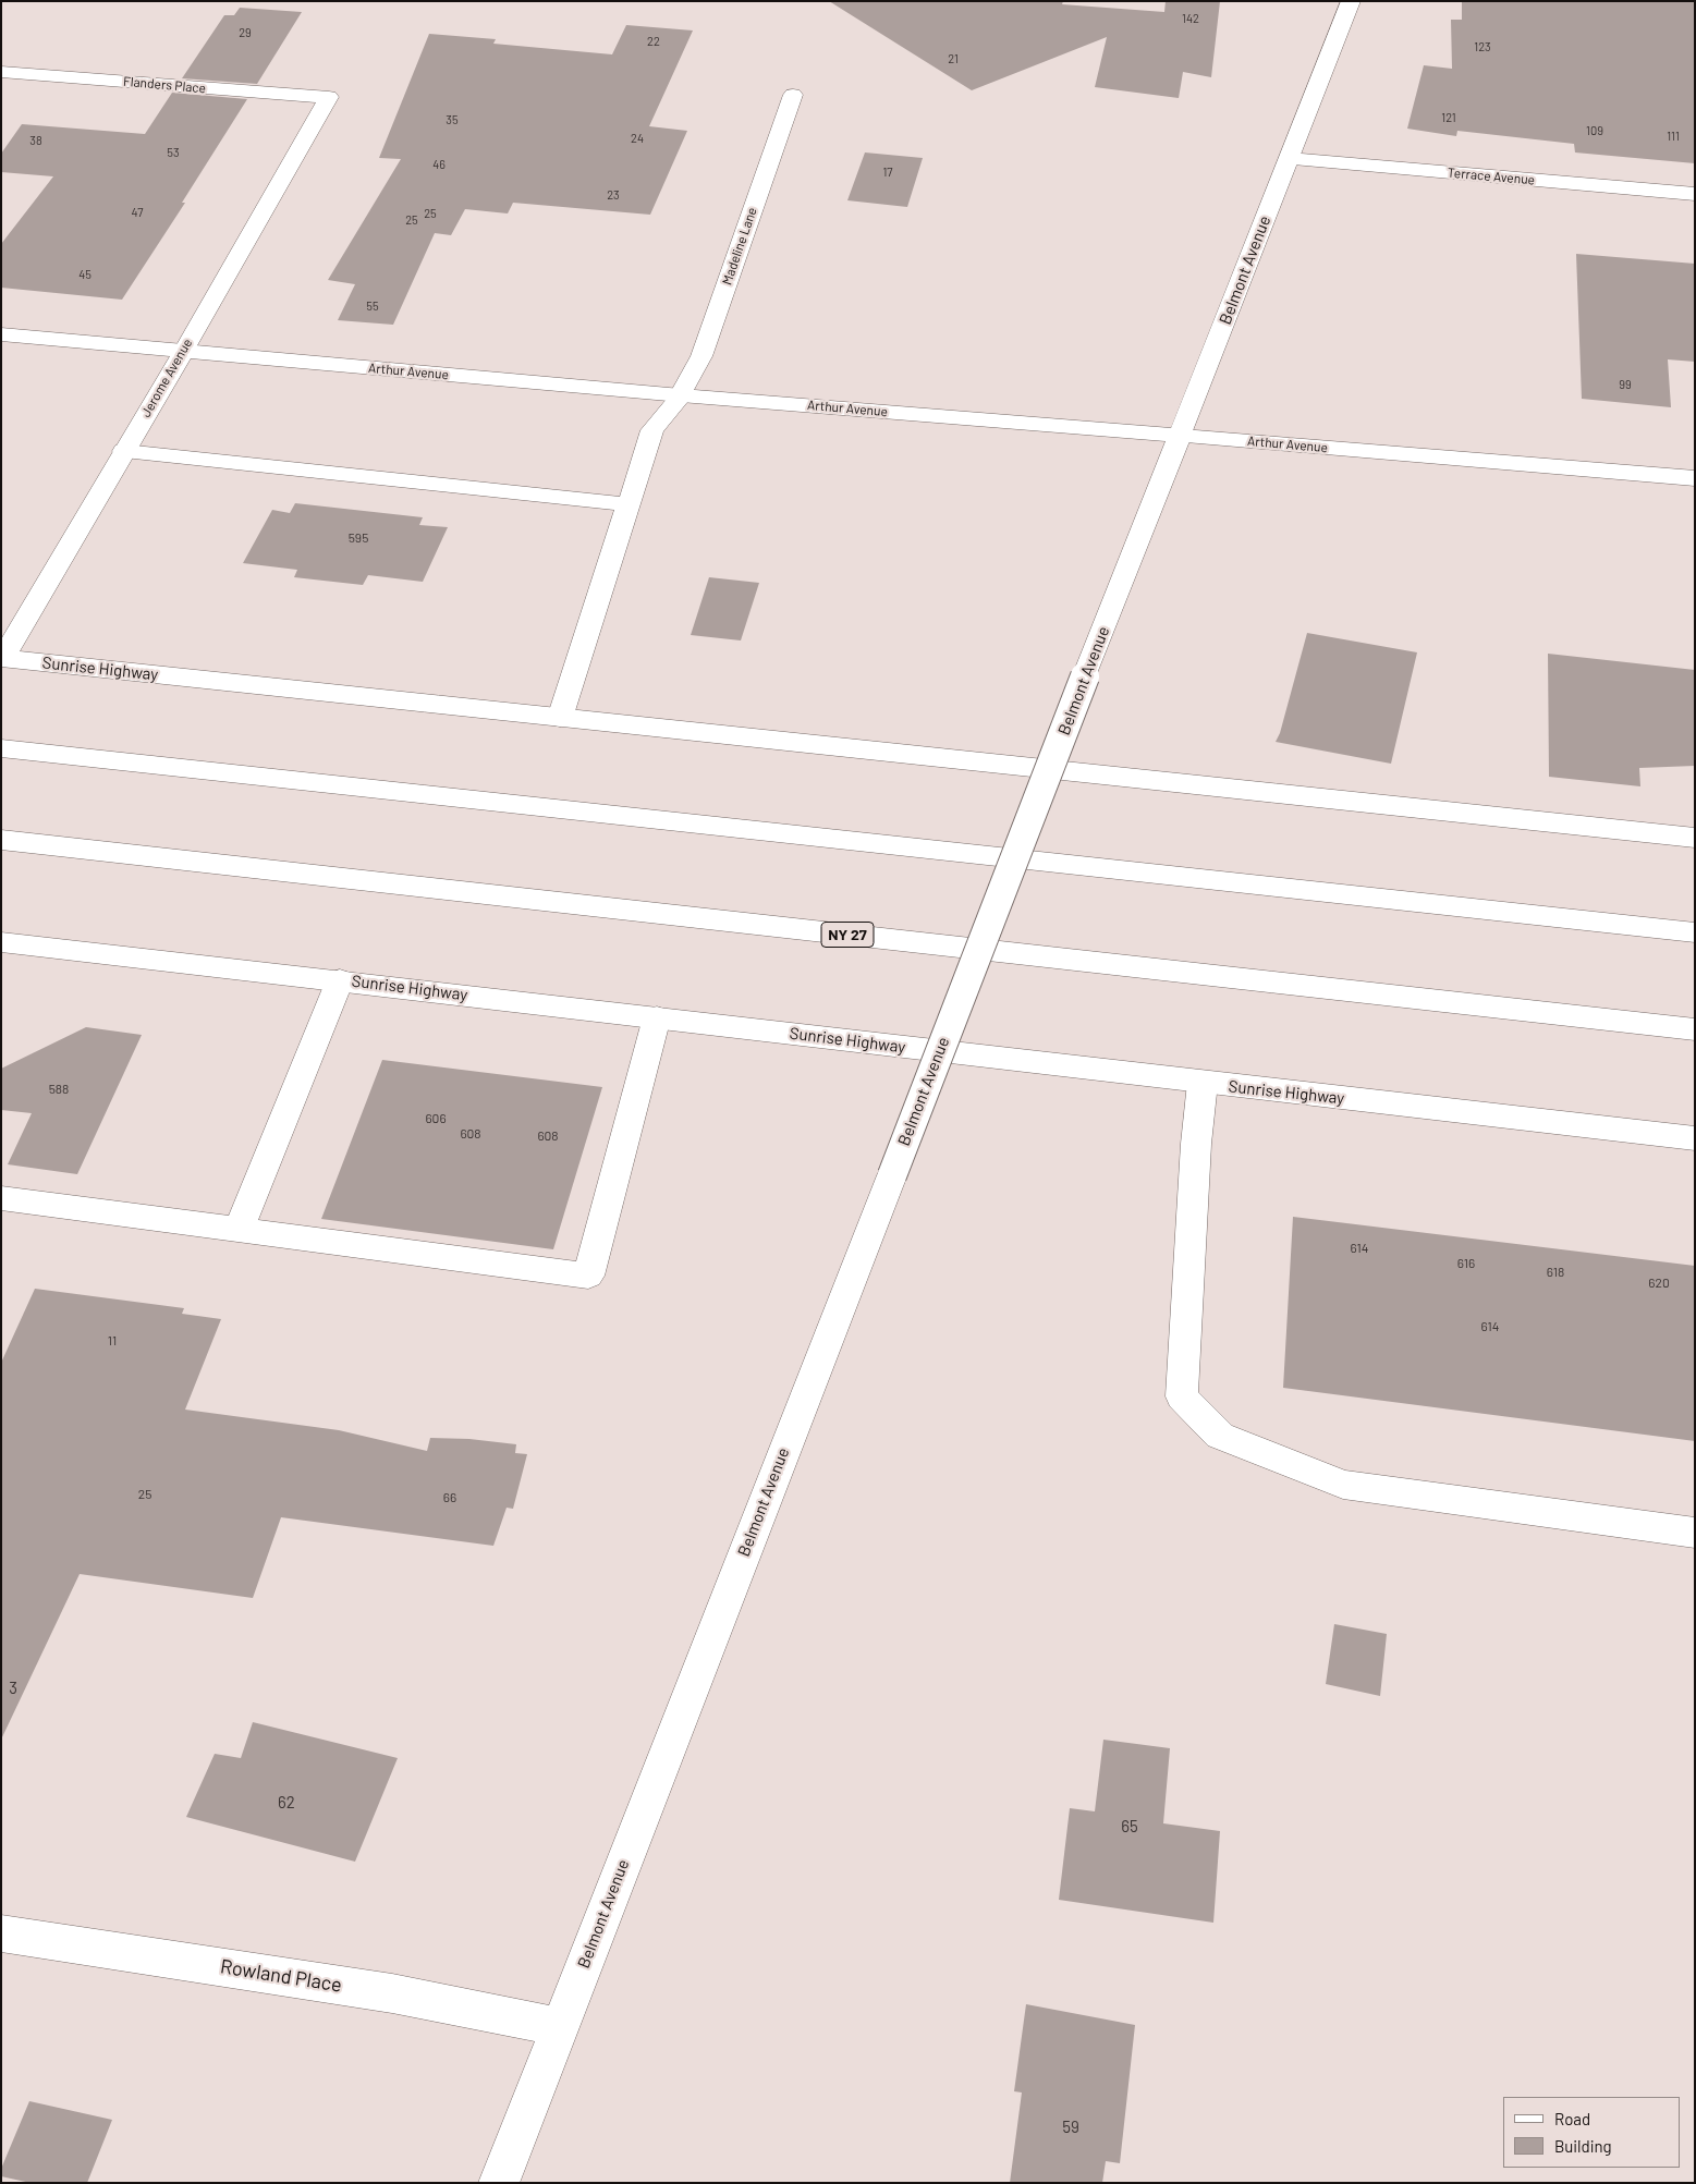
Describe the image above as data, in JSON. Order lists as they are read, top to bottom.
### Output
{
  "streets": {
    "main road": [
      "Flanders Place",
      "Terrace Avenue",
      "Madeline Lane",
      "Belmont Avenue",
      "Arthur Avenue",
      "Jerome Avenue",
      "Sunrise Highway",
      "NY 27",
      "Rowland Place"
    ]
  },
  "crossings": [
    ["Flanders Place", "Jerome Avenue"],
    ["Terrace Avenue", "Belmont Avenue"],
    ["Madeline Lane", "Arthur Avenue"],
    ["Madeline Lane", "Sunrise Highway"],
    ["Belmont Avenue", "Arthur Avenue"],
    ["Belmont Avenue", "Rowland Place"],
    ["Arthur Avenue", "Jerome Avenue"],
    ["Jerome Avenue", "Sunrise Highway"]
  ],
  "house_numbers": [
    "142",
    "29",
    "22",
    "123",
    "21",
    "121",
    "35",
    "109",
    "111",
    "24",
    "38",
    "53",
    "46",
    "17",
    "23",
    "47",
    "25",
    "25",
    "45",
    "55",
    "99",
    "595",
    "588",
    "606",
    "608",
    "608",
    "614",
    "616",
    "618",
    "620",
    "614",
    "11",
    "25",
    "66",
    "3",
    "62",
    "65",
    "59"
  ],
  "legend": ["Road", "Building"]
}
